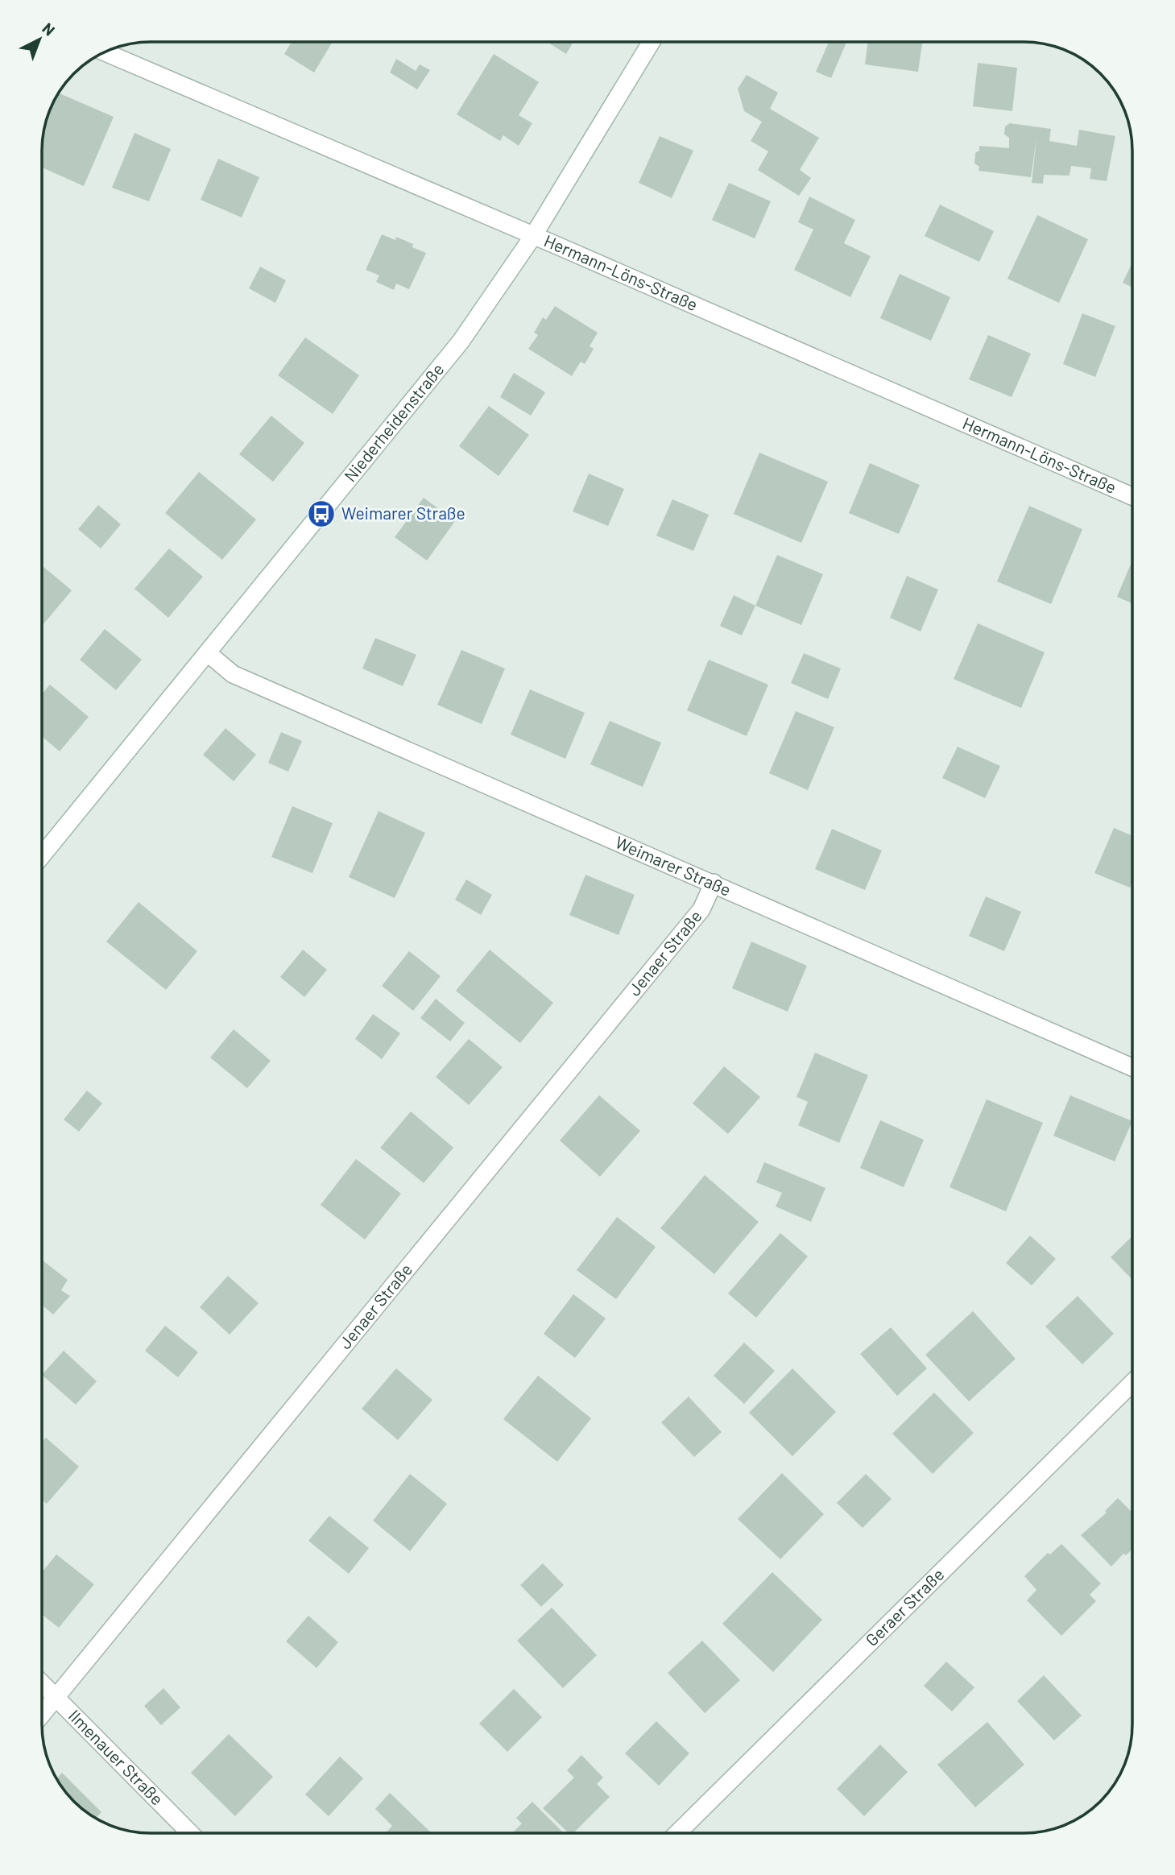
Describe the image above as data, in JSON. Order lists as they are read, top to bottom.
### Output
{
  "streets": {
    "street": [
      "Hermann-Löns-Straße",
      "Niederheidenstraße",
      "Weimarer Straße",
      "Jenaer Straße",
      "Geraer Straße",
      "Ilmenauer Straße"
    ]
  },
  "crossings": [
    ["Hermann-Löns-Straße", "Niederheidenstraße"],
    ["Niederheidenstraße", "Weimarer Straße"],
    ["Weimarer Straße", "Jenaer Straße"],
    ["Jenaer Straße", "Ilmenauer Straße"]
  ],
  "places": {
    "bus stop": ["Weimarer Straße"]
  },
  "north": "top right"
}
